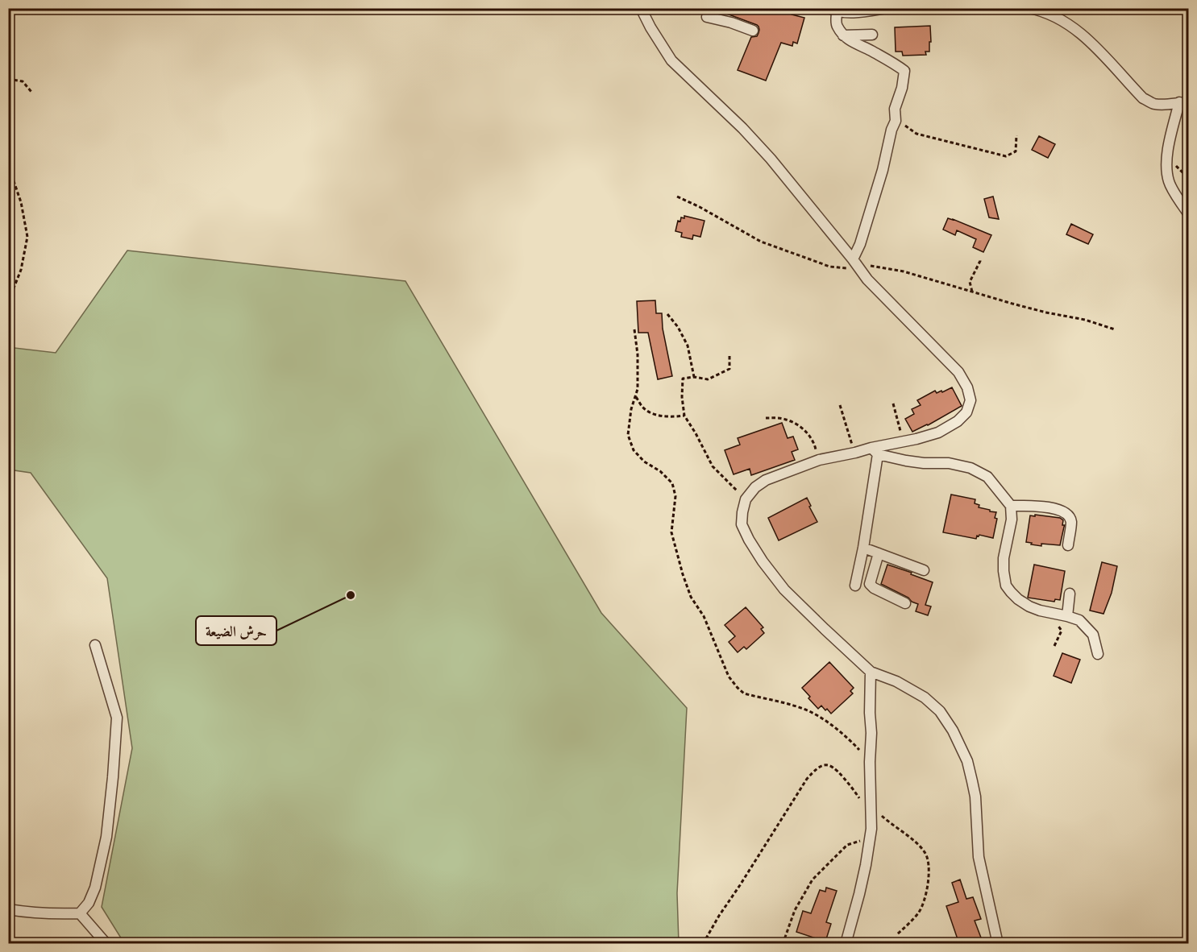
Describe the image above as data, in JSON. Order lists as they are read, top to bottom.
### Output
{
  "places": ["حرش الضيعة"]
}
